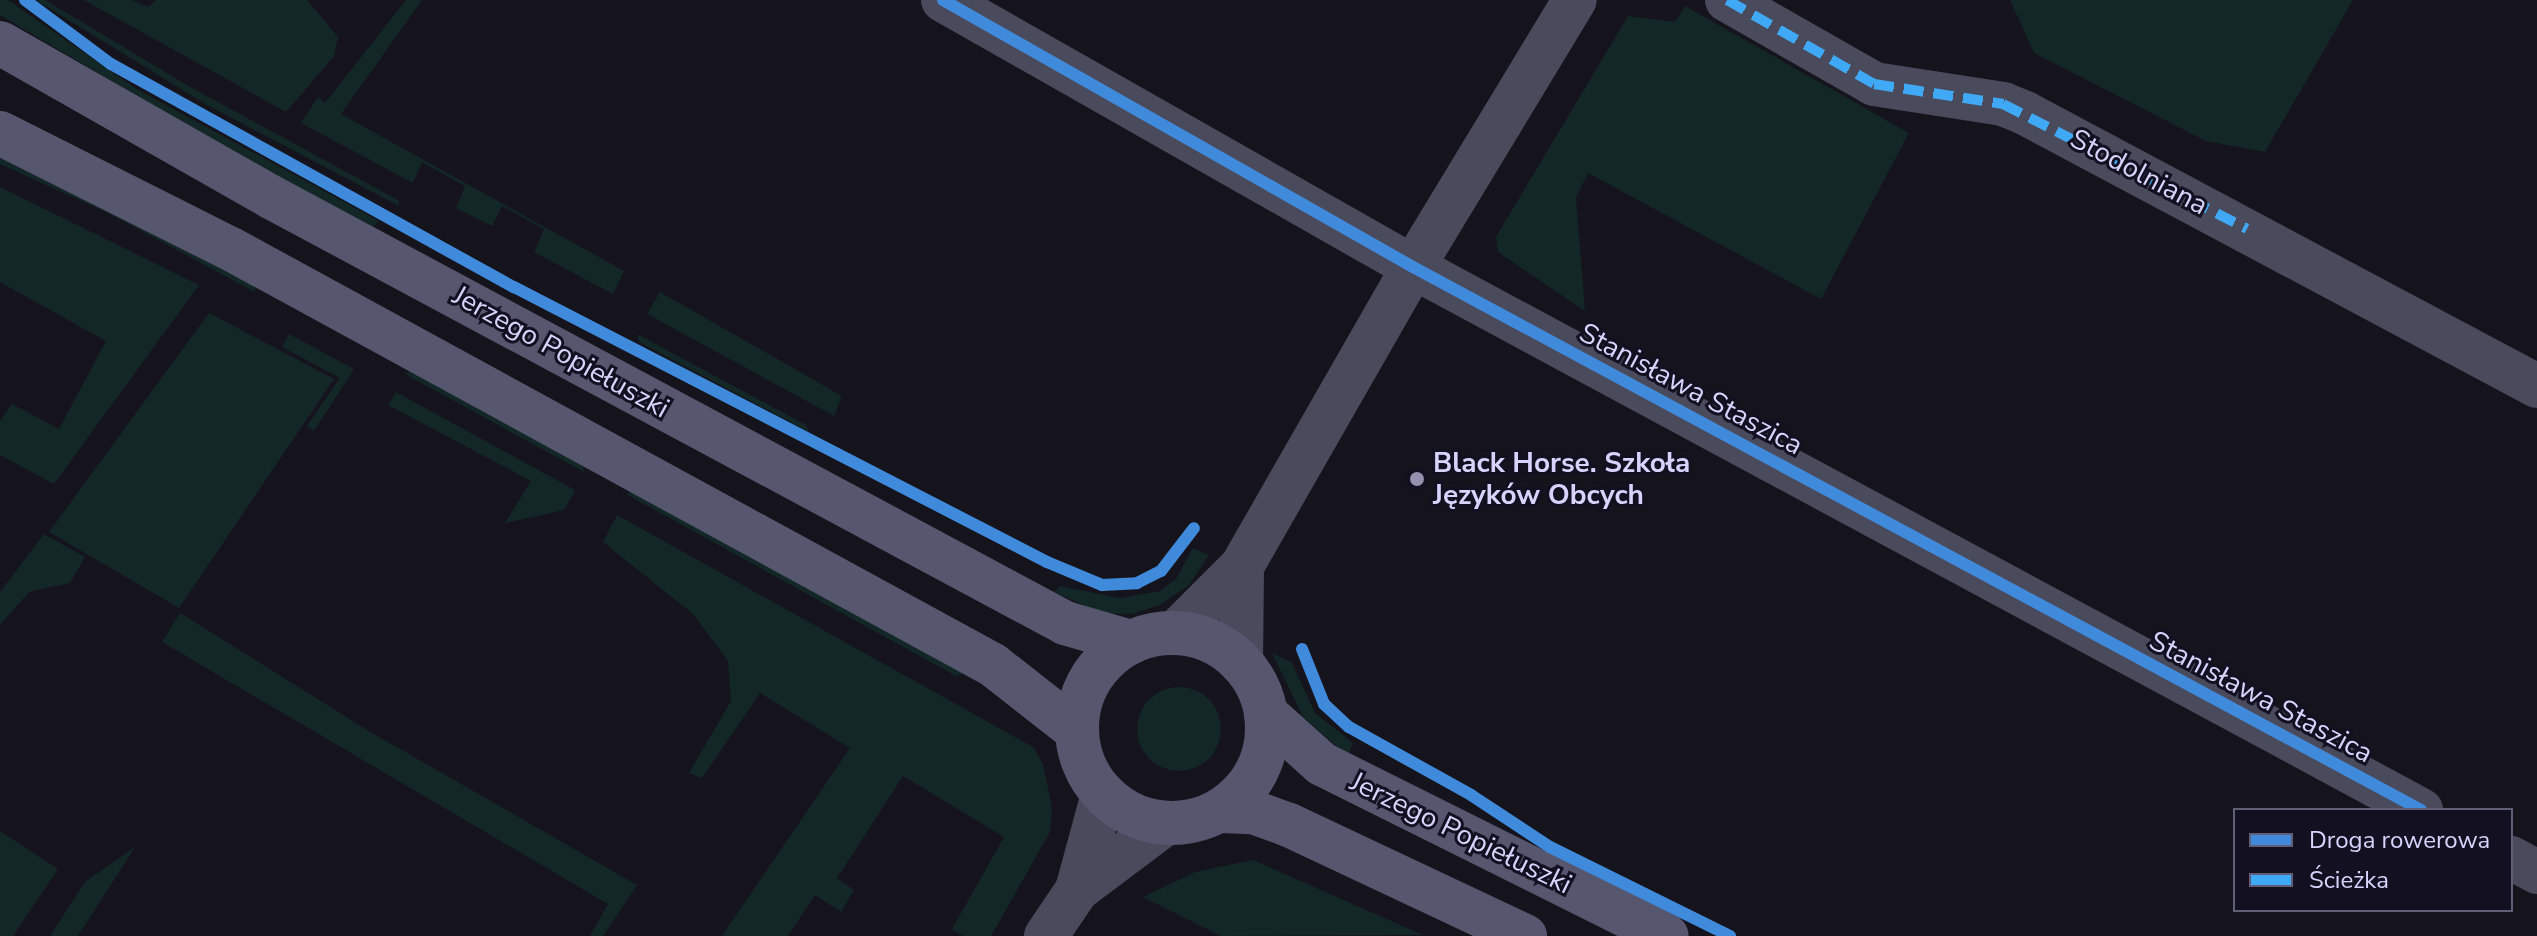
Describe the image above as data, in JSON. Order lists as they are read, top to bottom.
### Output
{
  "streets": {
    "main road": ["Jerzego Popiełuszki"],
    "street": ["Stodolniana", "Stanisława Staszica"]
  },
  "places": ["Black Horse. Szkoła Języków Obcych"],
  "legend": ["Droga rowerowa", "Ścieżka"]
}
